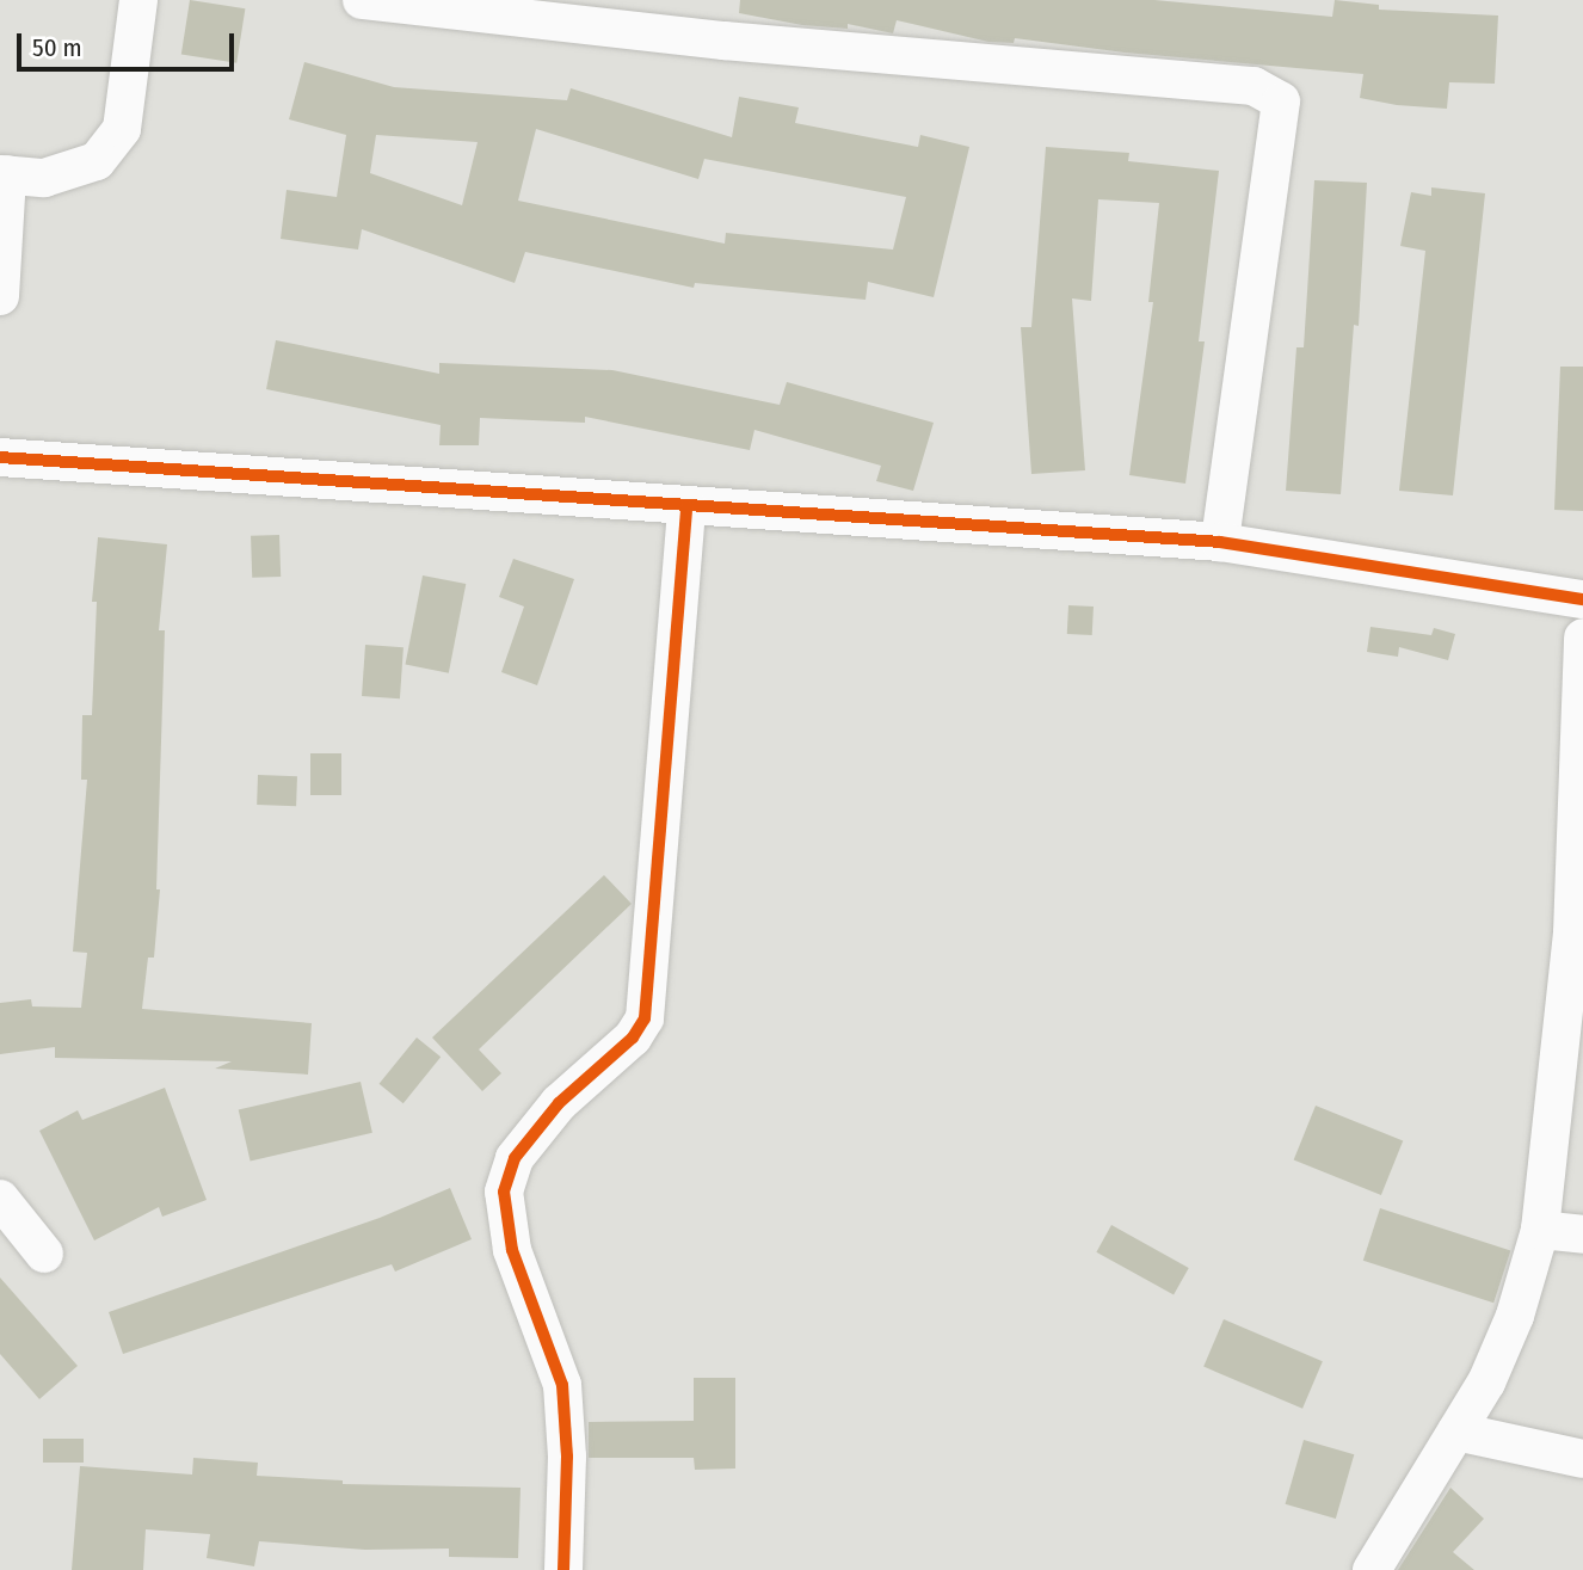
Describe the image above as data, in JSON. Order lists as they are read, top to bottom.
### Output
{
  "scale_bar": "50 m"
}
